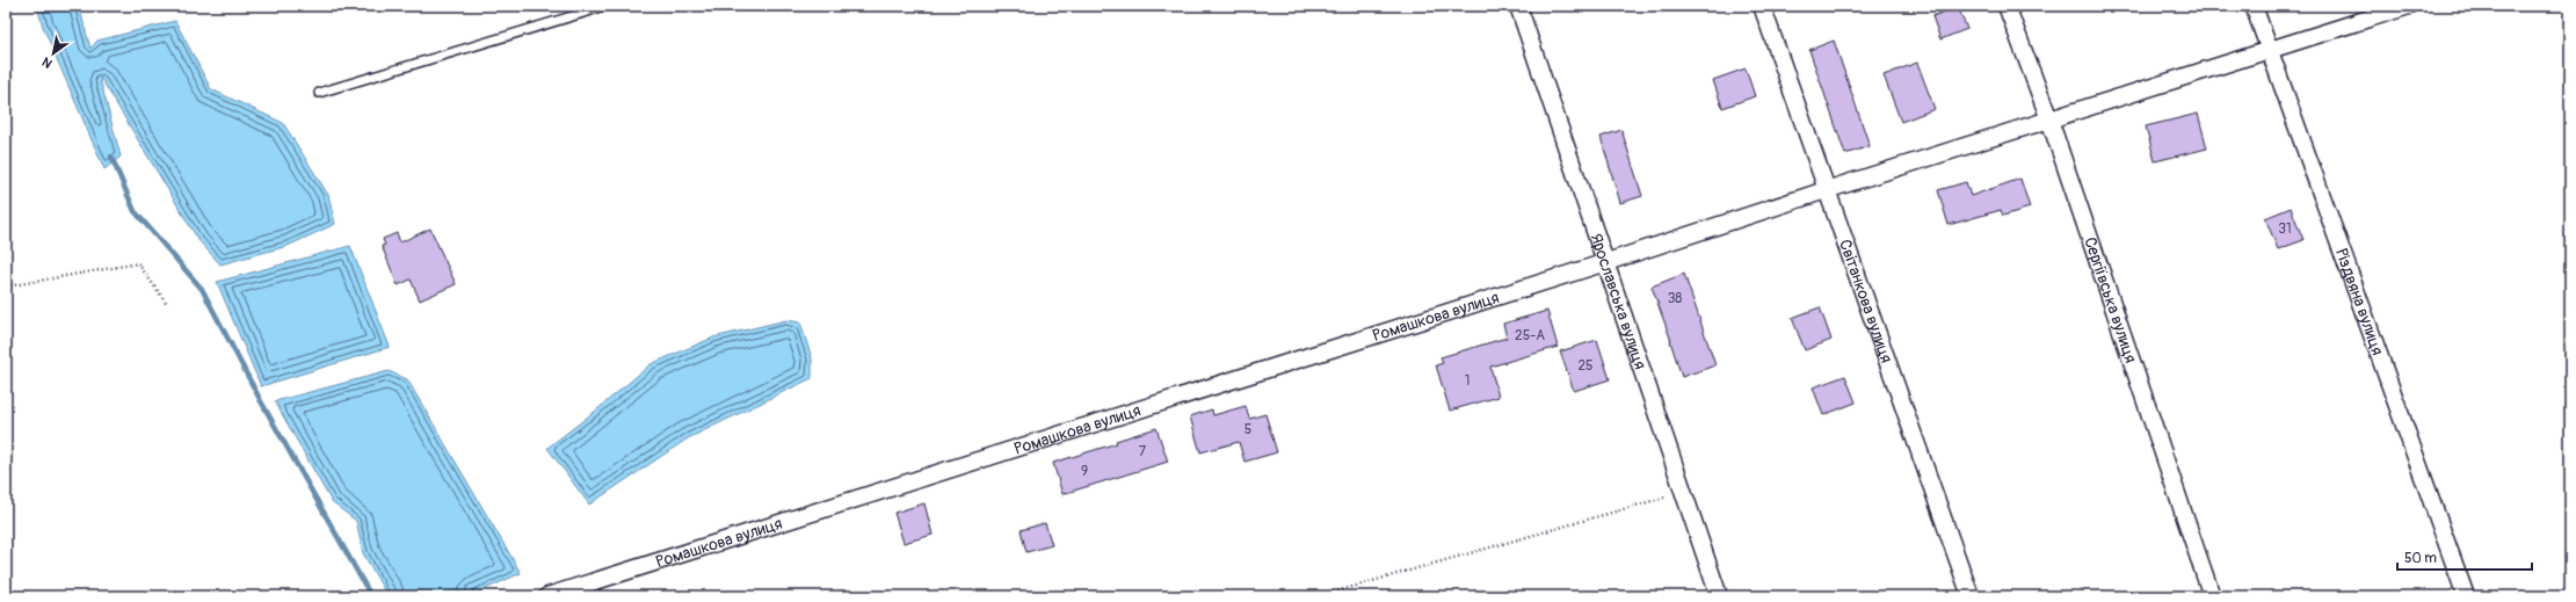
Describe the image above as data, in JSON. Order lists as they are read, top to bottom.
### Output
{
  "streets": {
    "street": [
      "Ярославська вулиця",
      "Сергіївська вулиця",
      "Світанкова вулиця",
      "Різдвяна вулиця",
      "Ромашкова вулиця"
    ]
  },
  "crossings": [
    ["Ярославська вулиця", "Ромашкова вулиця"],
    ["Сергіївська вулиця", "Ромашкова вулиця"],
    ["Світанкова вулиця", "Ромашкова вулиця"],
    ["Різдвяна вулиця", "Ромашкова вулиця"]
  ],
  "house_numbers": [
    "31",
    "38",
    "25-А",
    "25",
    "1",
    "5",
    "7",
    "9"
  ],
  "scale_bar": "50 m",
  "north": "bottom left"
}
